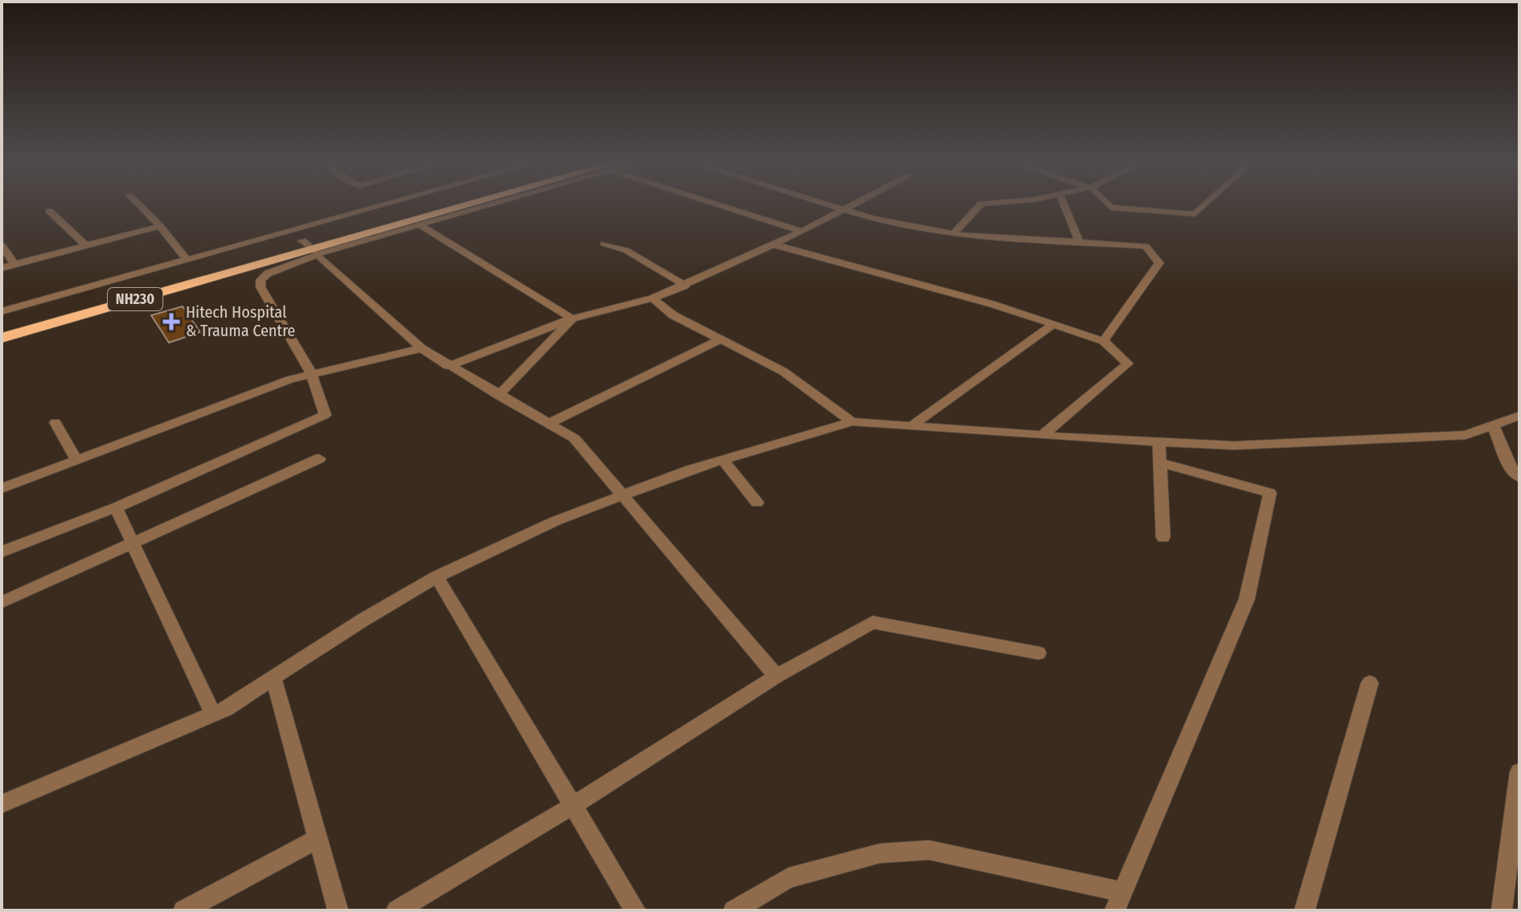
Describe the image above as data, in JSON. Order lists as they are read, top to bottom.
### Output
{
  "streets": {
    "highway": ["NH230"]
  },
  "places": {
    "health": ["Hitech Hospital & Trauma Centre"]
  }
}
